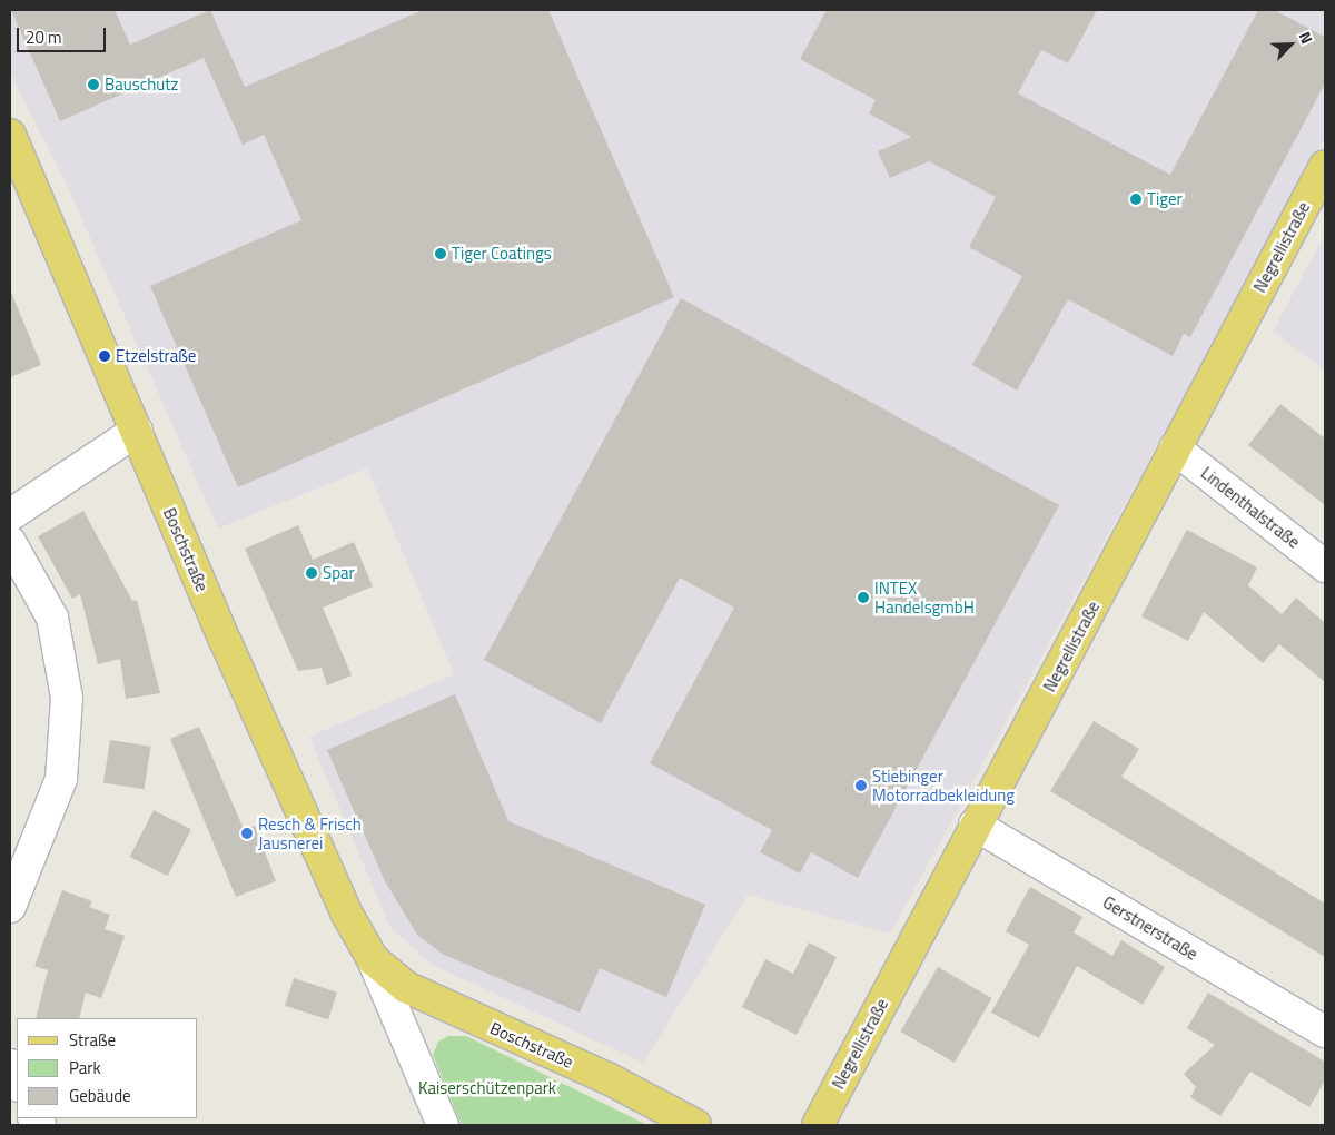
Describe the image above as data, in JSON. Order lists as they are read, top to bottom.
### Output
{
  "streets": {
    "main road": ["Negrellistraße", "Boschstraße"],
    "street": ["Lindenthalstraße", "Gerstnerstraße"]
  },
  "crossings": [
    ["Negrellistraße", "Lindenthalstraße"],
    ["Negrellistraße", "Gerstnerstraße"]
  ],
  "parks": ["Kaiserschützenpark"],
  "places": [
    "Bauschutz",
    "Tiger",
    "Tiger Coatings",
    "Etzelstraße",
    "Spar",
    "INTEX HandelsgmbH",
    "Stiebinger Motorradbekleidung",
    "Resch & Frisch Jausnerei"
  ],
  "legend": ["Straße", "Park", "Gebäude"],
  "scale_bar": "20 m",
  "north": "top right"
}
